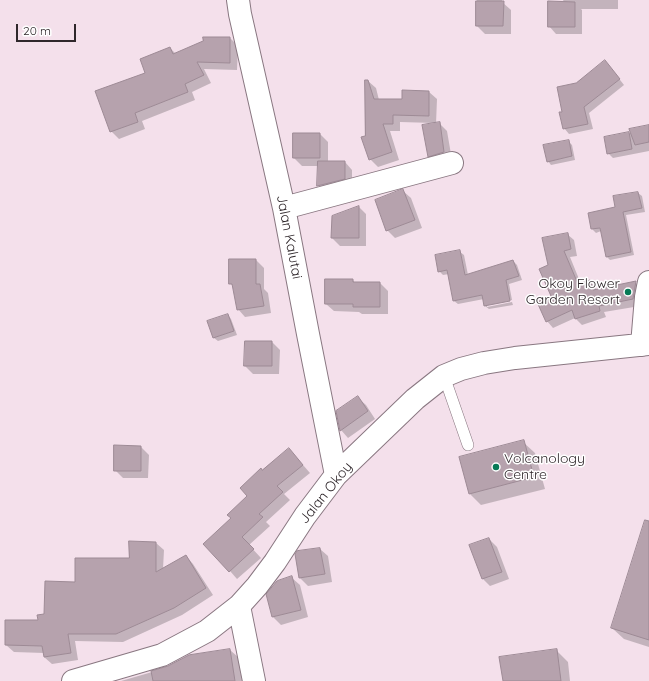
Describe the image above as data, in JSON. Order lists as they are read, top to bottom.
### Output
{
  "streets": {
    "street": ["Jalan Kalutai", "Jalan Okoy"]
  },
  "crossings": [
    ["Jalan Kalutai", "Jalan Okoy"]
  ],
  "places": ["Okoy Flower Garden Resort", "Volcanology Centre"],
  "scale_bar": "20 m"
}
